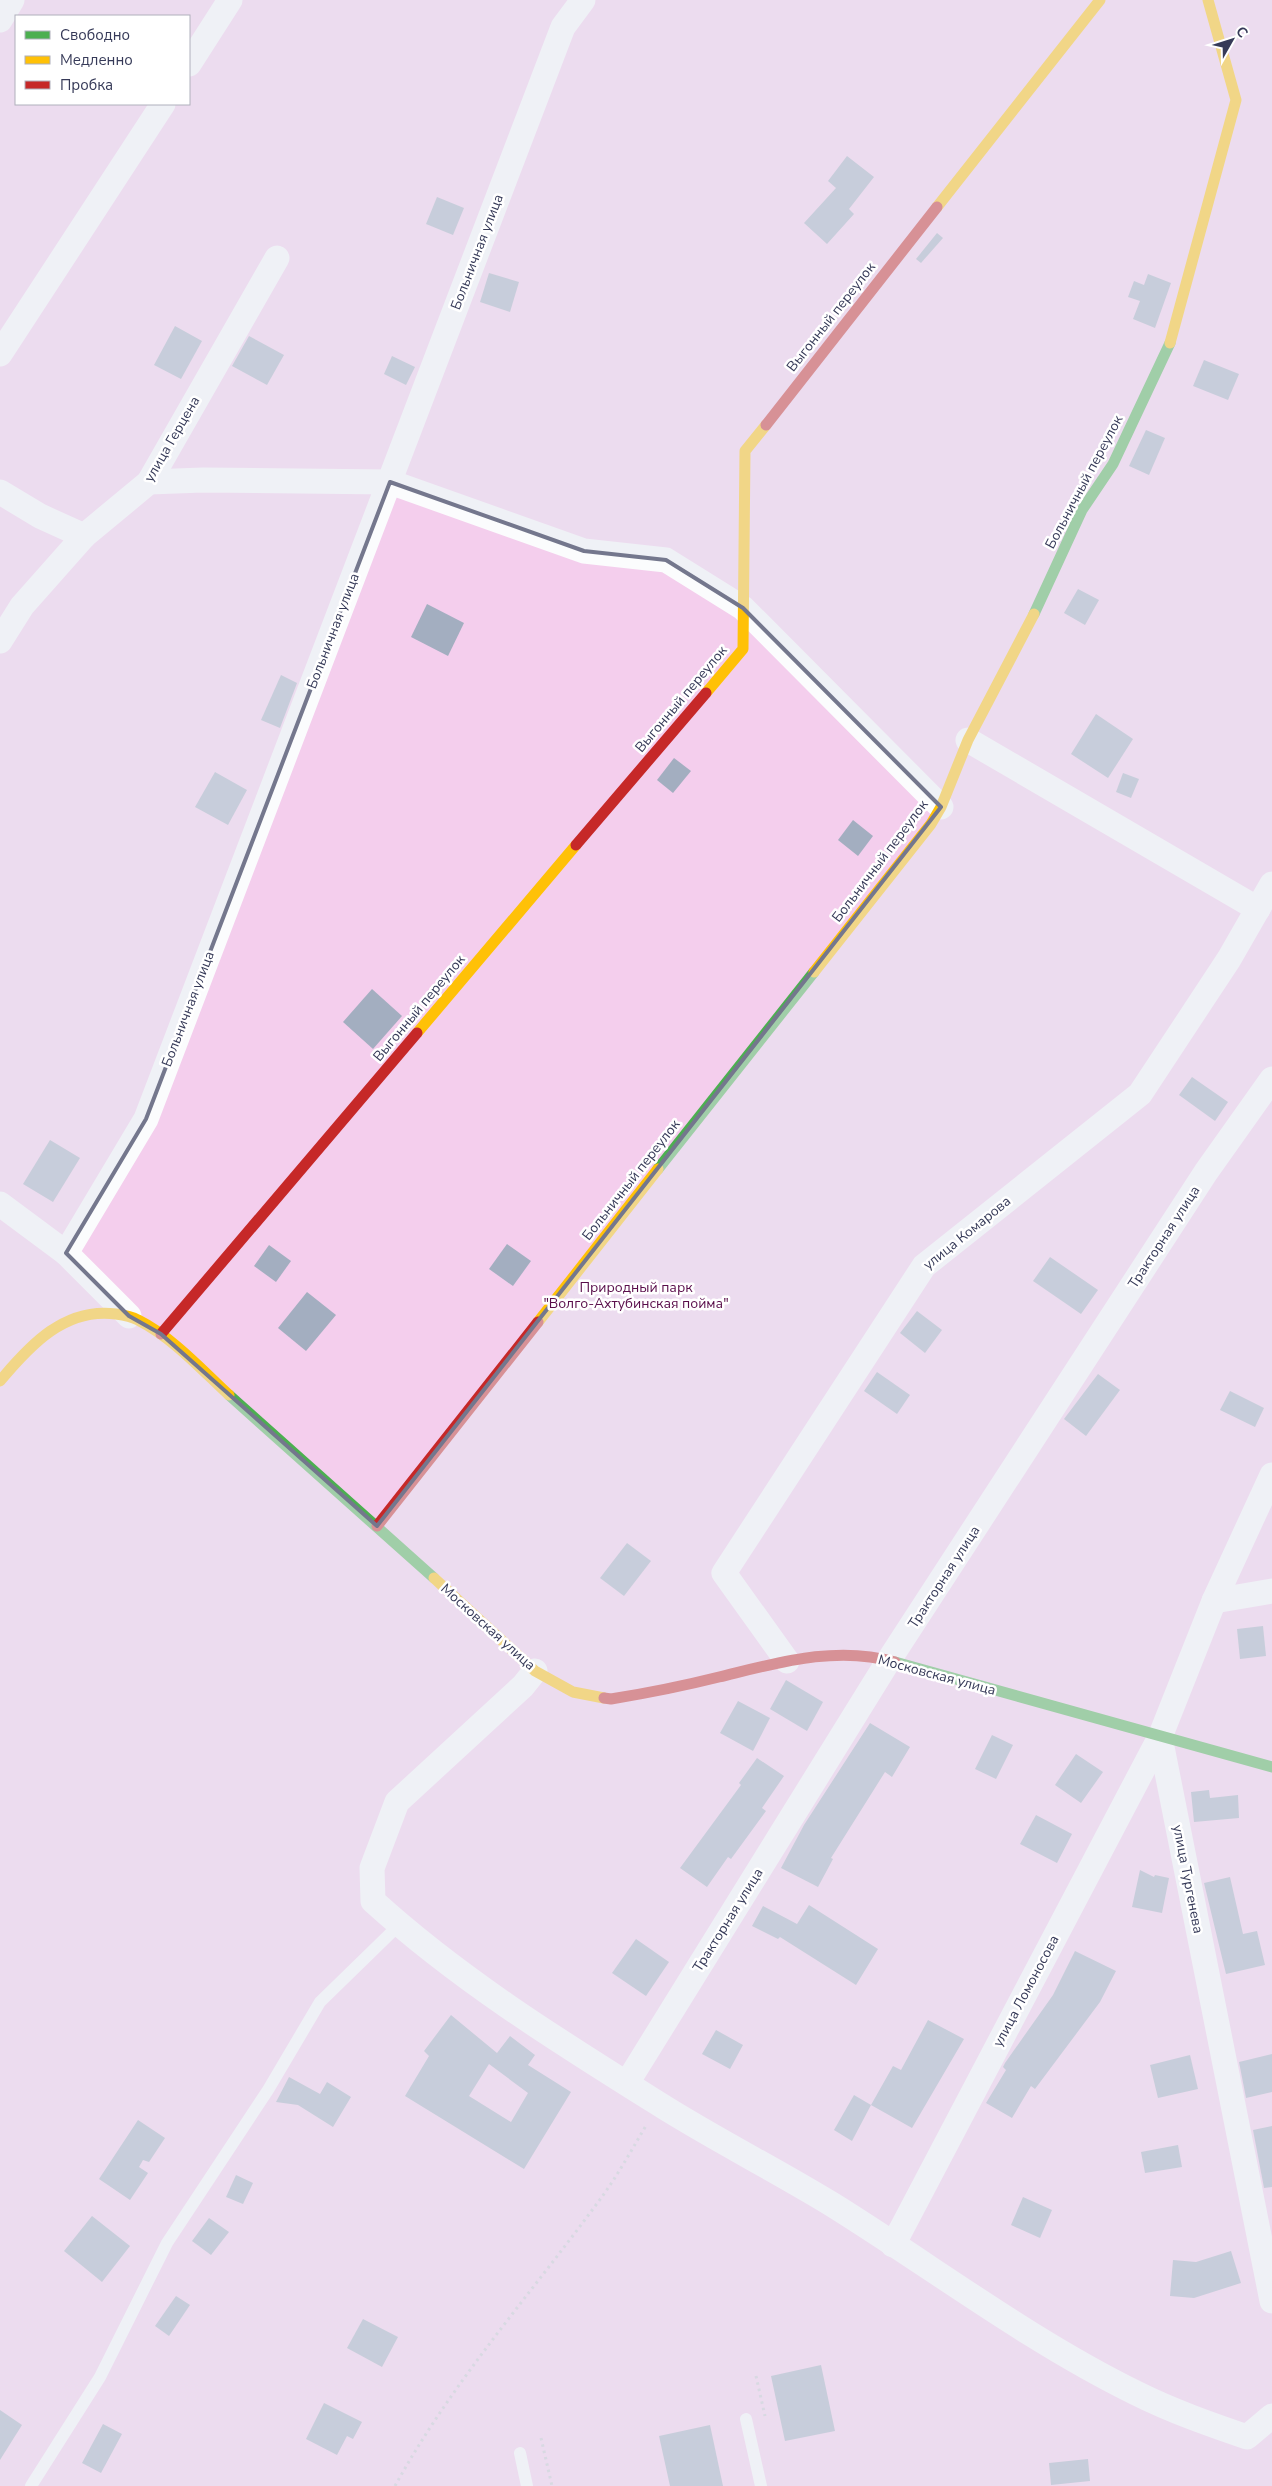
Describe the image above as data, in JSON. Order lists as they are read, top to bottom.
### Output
{
  "streets": {
    "street": [
      "Больничная улица",
      "Выгонный переулок",
      "улица Герцена",
      "Больничный переулок",
      "улица Комарова",
      "Тракторная улица",
      "Московская улица",
      "улица Тургенева",
      "улица Ломоносова"
    ]
  },
  "crossings": [
    ["Больничная улица", "Московская улица"],
    ["Выгонный переулок", "Московская улица"],
    ["Больничный переулок", "Московская улица"],
    ["улица Комарова", "Московская улица"],
    ["Тракторная улица", "Московская улица"],
    ["Московская улица", "улица Тургенева"],
    ["Московская улица", "улица Ломоносова"],
    ["улица Тургенева", "улица Ломоносова"]
  ],
  "parks": ["Природный парк \"Волго-Ахтубинская пойма\""],
  "legend": ["Свободно", "Медленно", "Пробка"],
  "north": "top right"
}
